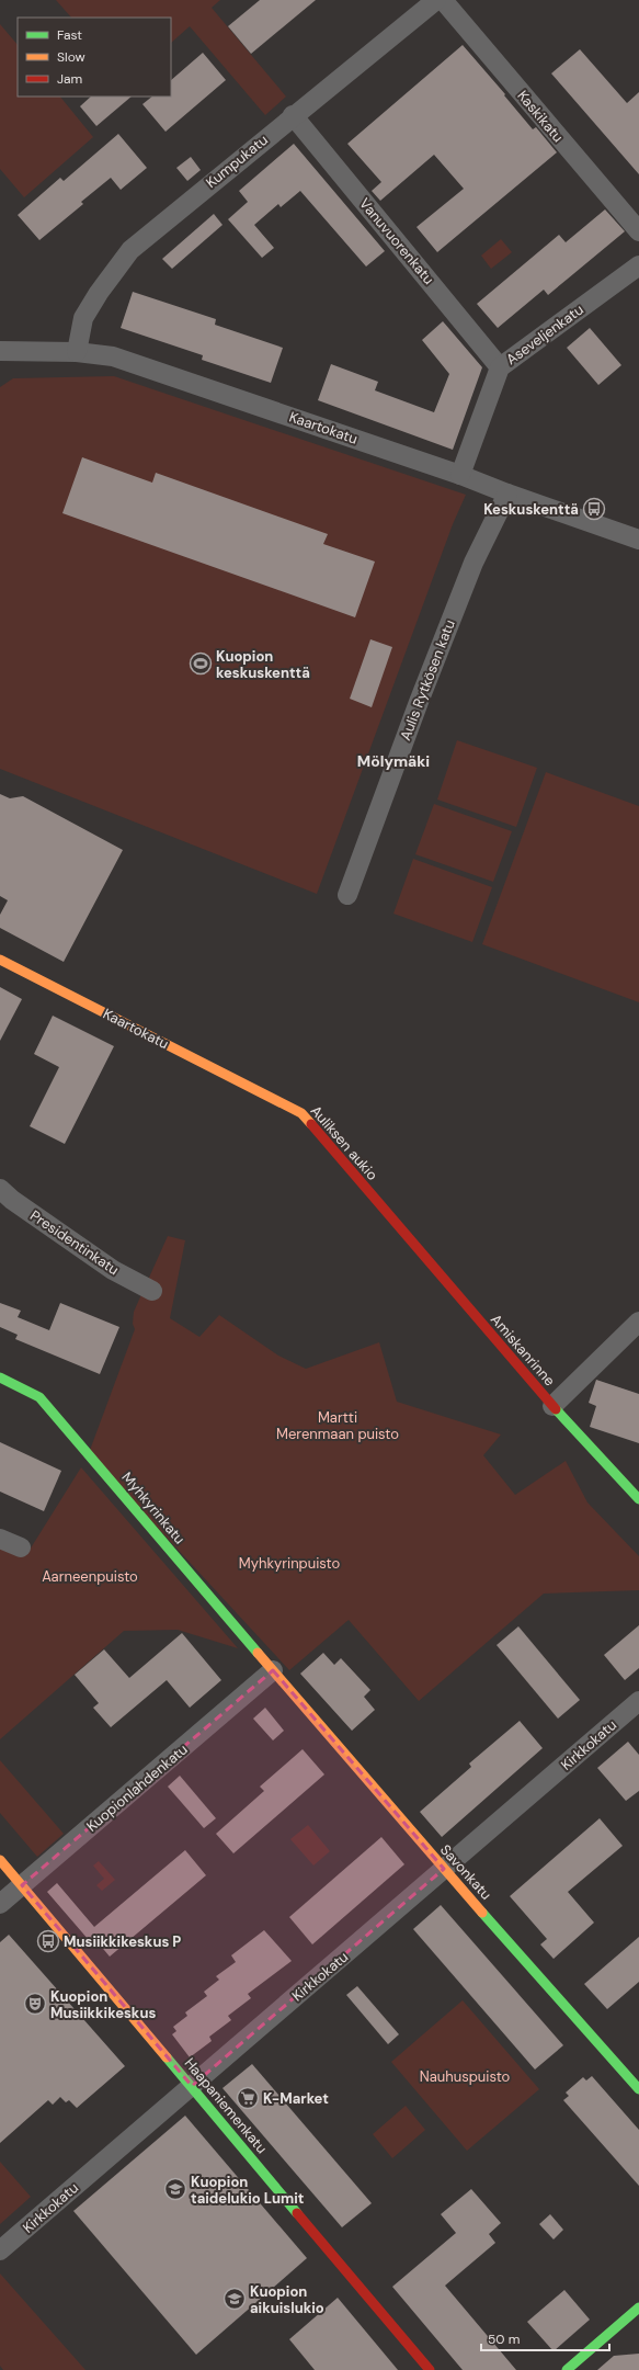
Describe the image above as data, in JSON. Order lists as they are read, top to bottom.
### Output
{
  "streets": {
    "street": [
      "Kaskikatu",
      "Kumpukatu",
      "Vanuvuorenkatu",
      "Aseveljenkatu",
      "Kaartokatu",
      "Aulis Rytkösen katu",
      "Auliksen aukio",
      "Presidentinkatu",
      "Amiskanrinne",
      "Myhkyrinkatu",
      "Kirkkokatu",
      "Kuopionlahdenkatu",
      "Savonkatu",
      "Haapaniemenkatu"
    ]
  },
  "crossings": [
    ["Kumpukatu", "Vanuvuorenkatu"],
    ["Kumpukatu", "Kaartokatu"],
    ["Vanuvuorenkatu", "Aseveljenkatu"],
    ["Aseveljenkatu", "Kaartokatu"],
    ["Kaartokatu", "Aulis Rytkösen katu"],
    ["Kaartokatu", "Auliksen aukio"],
    ["Auliksen aukio", "Amiskanrinne"],
    ["Myhkyrinkatu", "Kuopionlahdenkatu"],
    ["Myhkyrinkatu", "Savonkatu"],
    ["Kirkkokatu", "Savonkatu"],
    ["Kirkkokatu", "Haapaniemenkatu"],
    ["Kuopionlahdenkatu", "Savonkatu"],
    ["Kuopionlahdenkatu", "Haapaniemenkatu"]
  ],
  "districts": ["Mölymäki"],
  "parks": [
    "Martti Merenmaan puisto",
    "Myhkyrinpuisto",
    "Aarneenpuisto",
    "Nauhuspuisto"
  ],
  "places": {
    "bus stop": ["Keskuskenttä", "Musiikkikeskus P"],
    "sports": ["Kuopion keskuskenttä"],
    "theatre": ["Kuopion Musiikkikeskus"],
    "supermarket": ["K-Market"],
    "school or university": ["Kuopion taidelukio Lumit", "Kuopion aikuislukio"]
  },
  "legend": ["Fast", "Slow", "Jam"],
  "scale_bar": "50 m"
}
